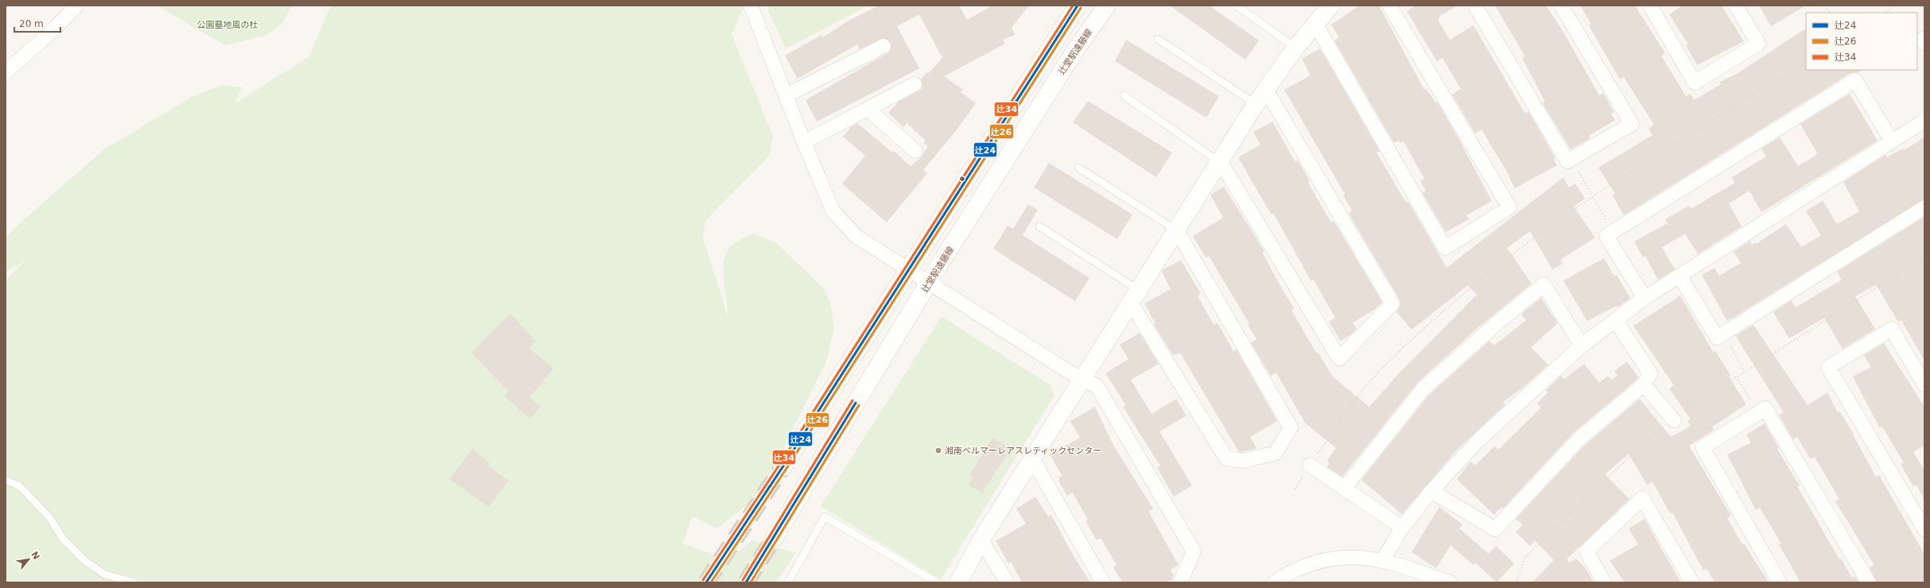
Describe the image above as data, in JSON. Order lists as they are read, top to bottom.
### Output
{
  "streets": {
    "street": ["辻堂駅遠藤線"]
  },
  "parks": ["公園墓地風の杜"],
  "places": ["湘南ベルマーレアスレティックセンター"],
  "lines": ["transit line 辻24", "transit line 辻34", "transit line 辻26"],
  "legend": ["辻24", "辻26", "辻34"],
  "scale_bar": "20 m",
  "north": "top right"
}
